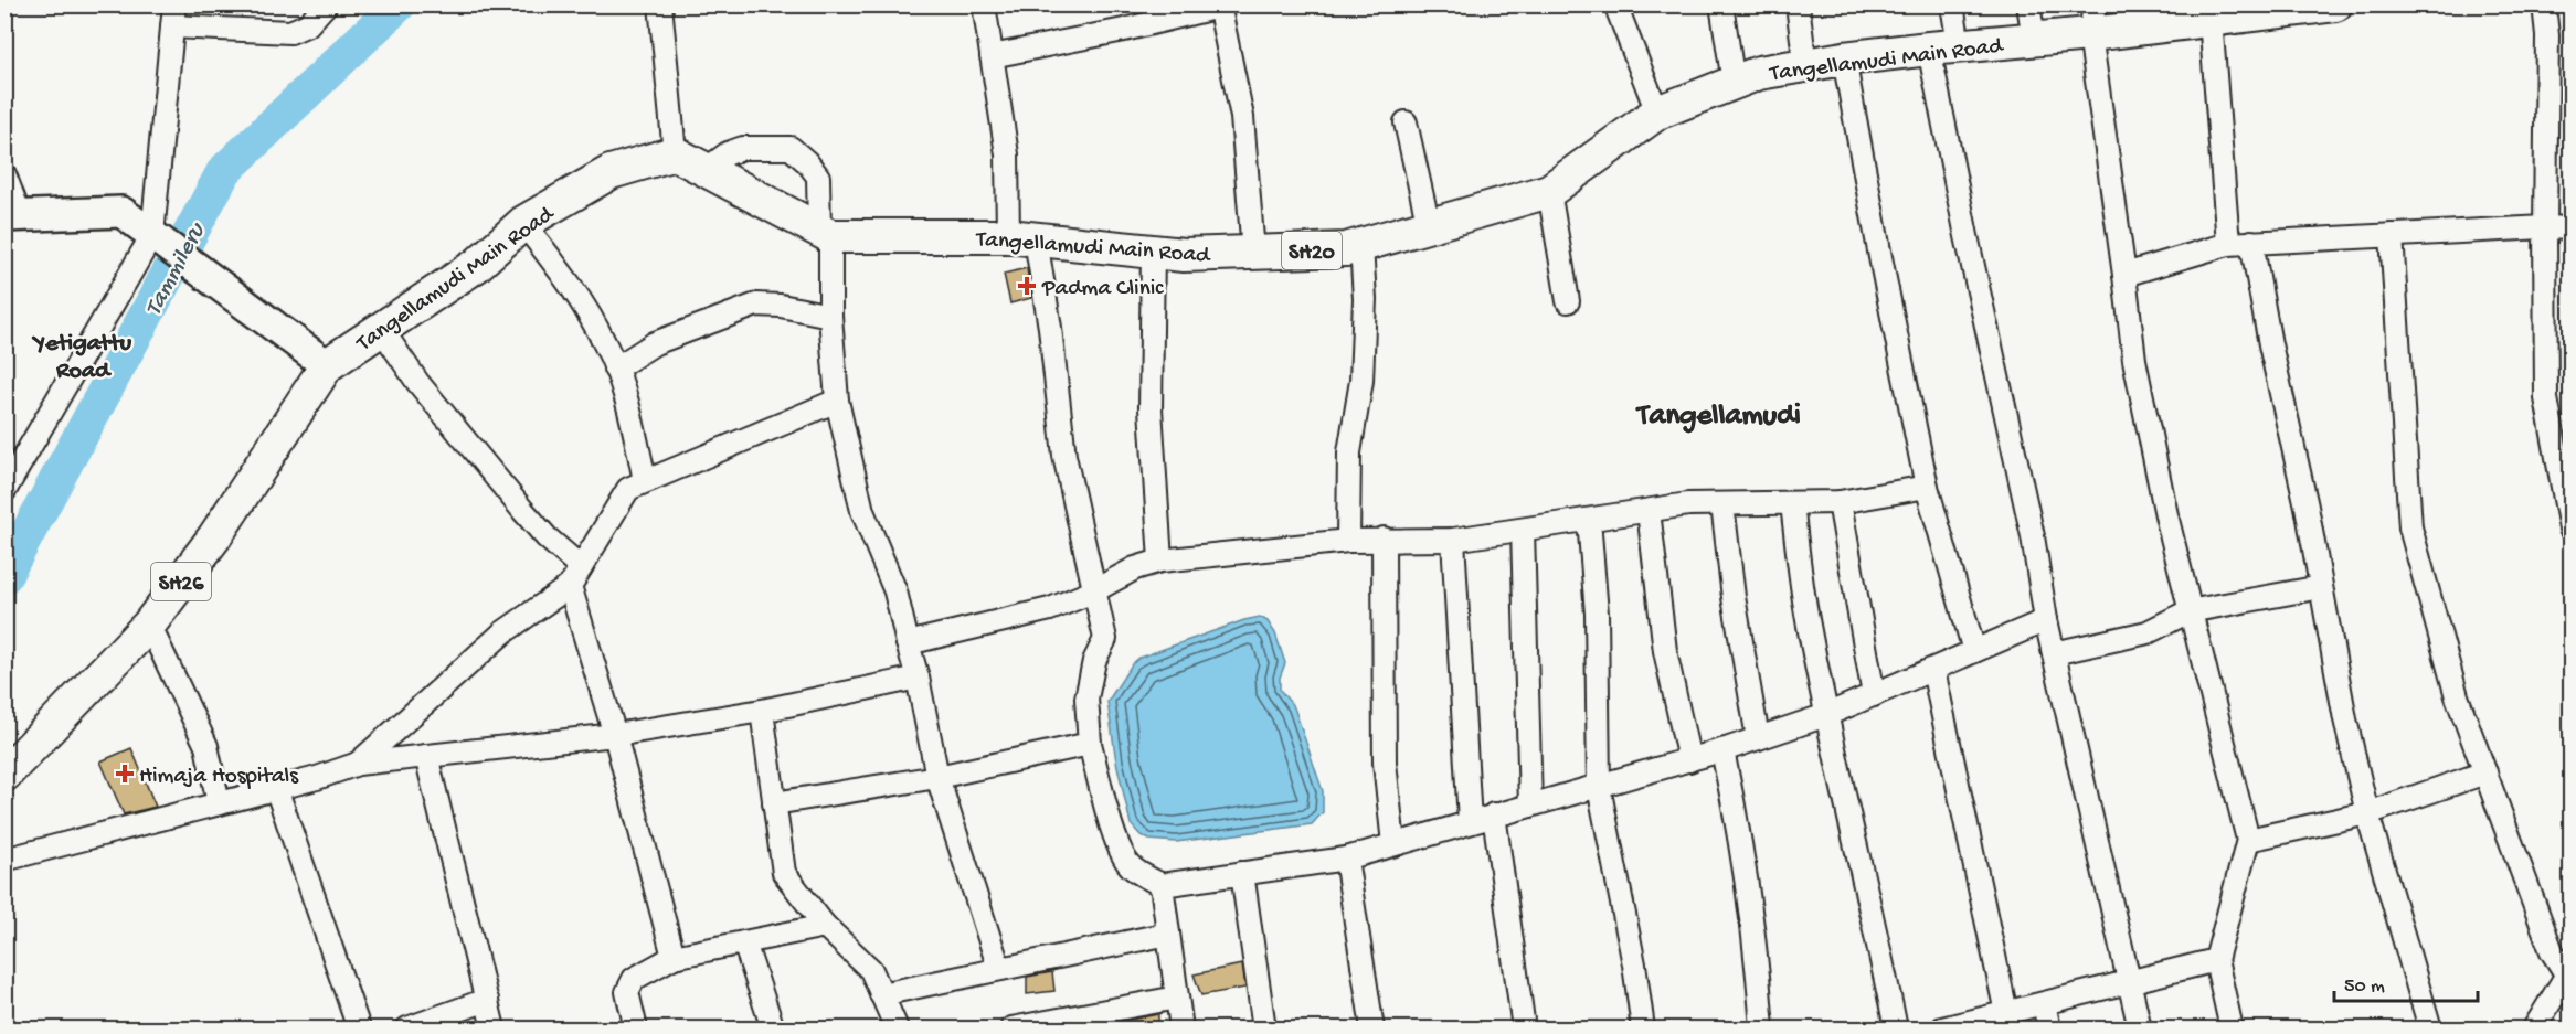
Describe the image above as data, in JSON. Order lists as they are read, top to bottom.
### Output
{
  "streets": {
    "main road": ["Tangellamudi Main Road", "SH20", "SH26"]
  },
  "crossings": [
    ["Tangellamudi Main Road", "SH26"]
  ],
  "districts": ["Yetigattu Road", "Tangellamudi"],
  "water": ["Tammileru"],
  "places": {
    "health": ["Padma Clinic", "Himaja Hospitals"]
  },
  "scale_bar": "50 m"
}
